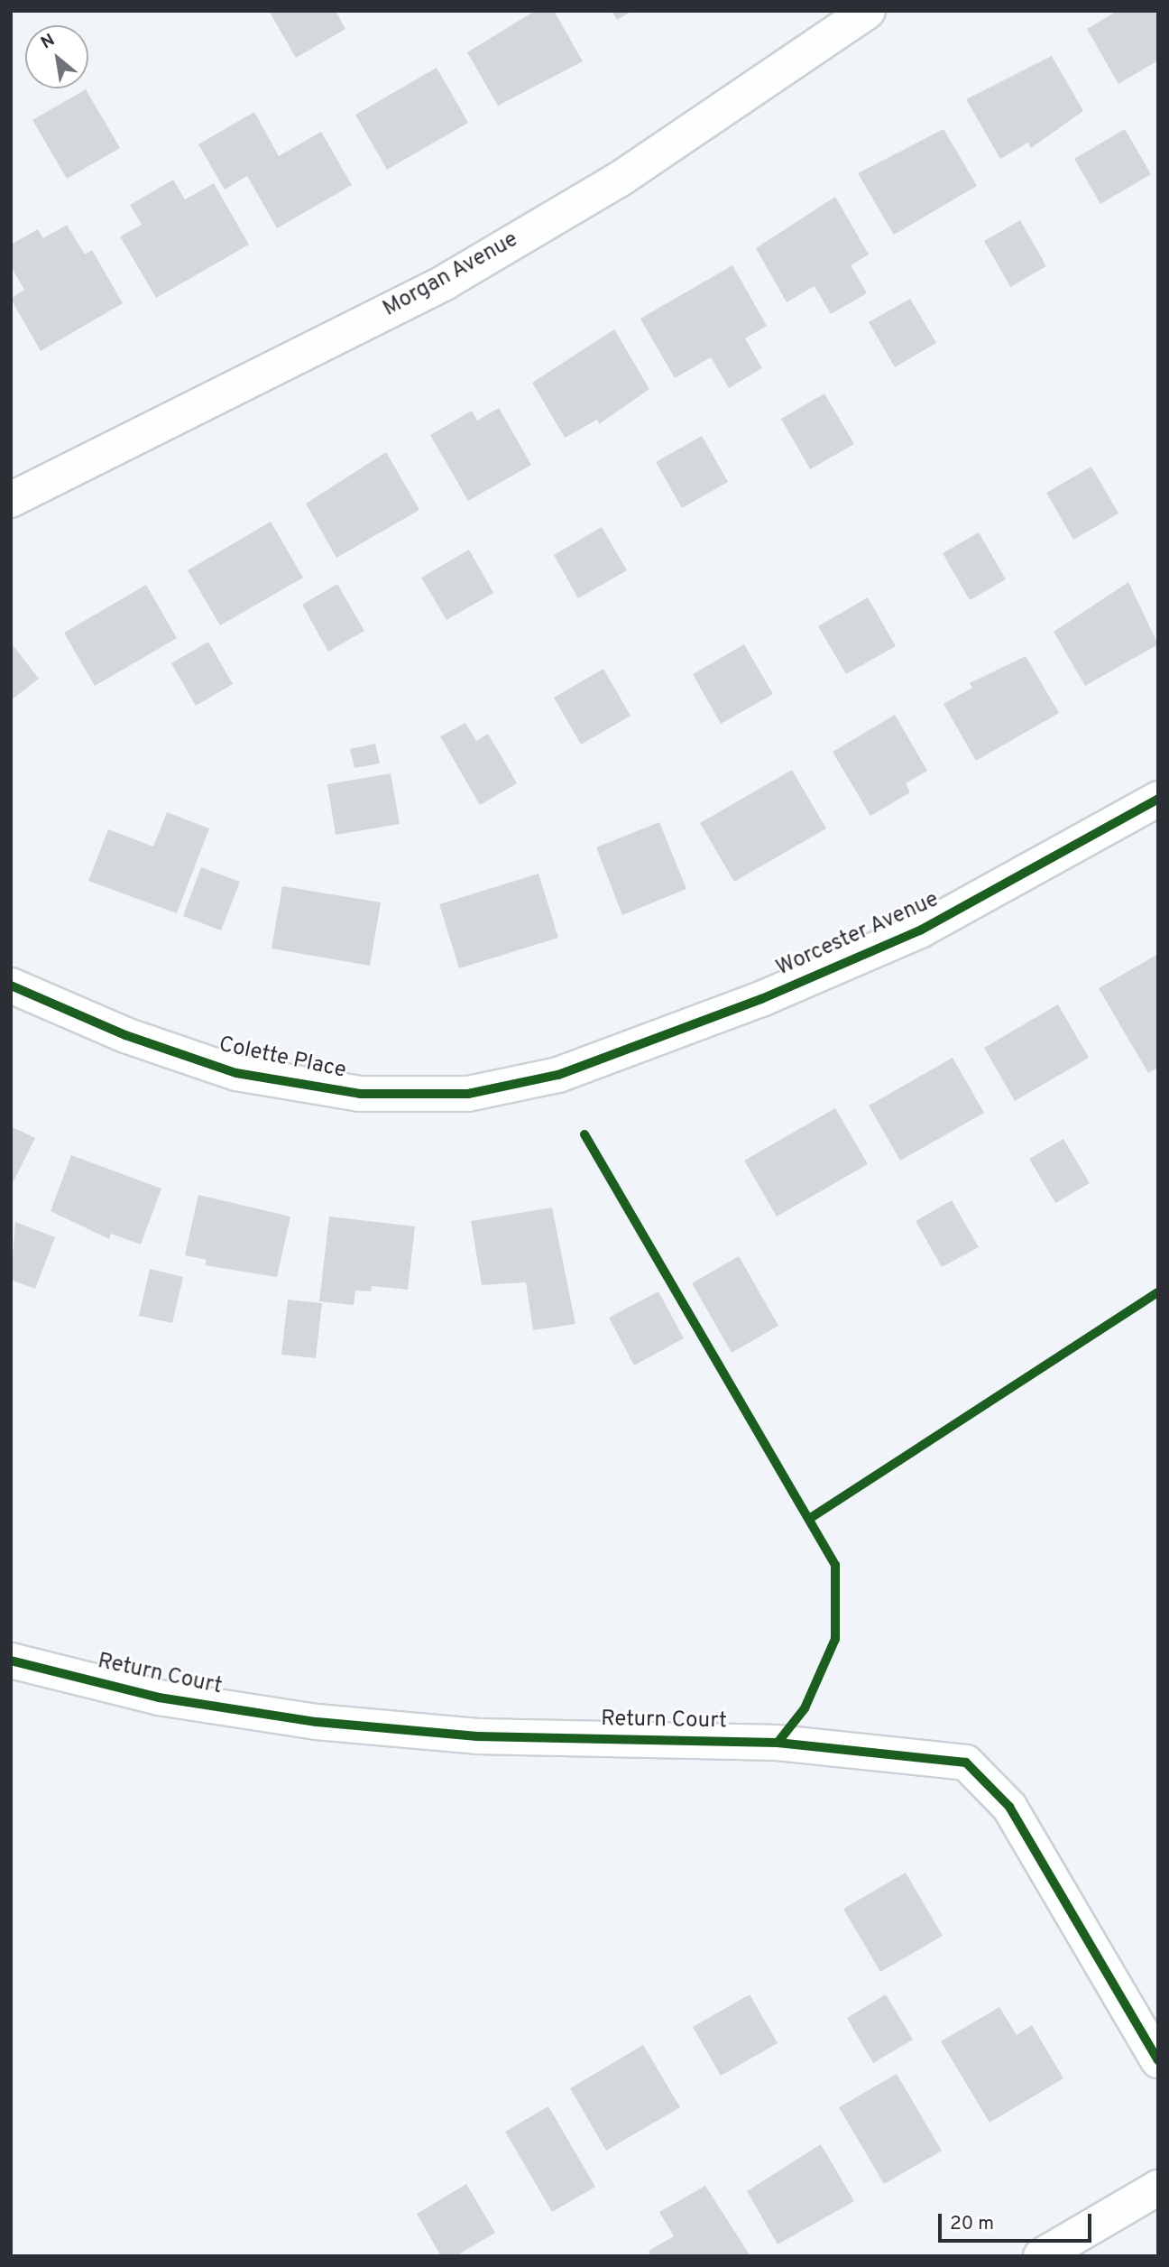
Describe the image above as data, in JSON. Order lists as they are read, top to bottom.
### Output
{
  "streets": {
    "street": [
      "Morgan Avenue",
      "Worcester Avenue",
      "Colette Place",
      "Return Court"
    ]
  },
  "crossings": [
    ["Worcester Avenue", "Colette Place"]
  ],
  "scale_bar": "20 m",
  "north": "top left"
}
